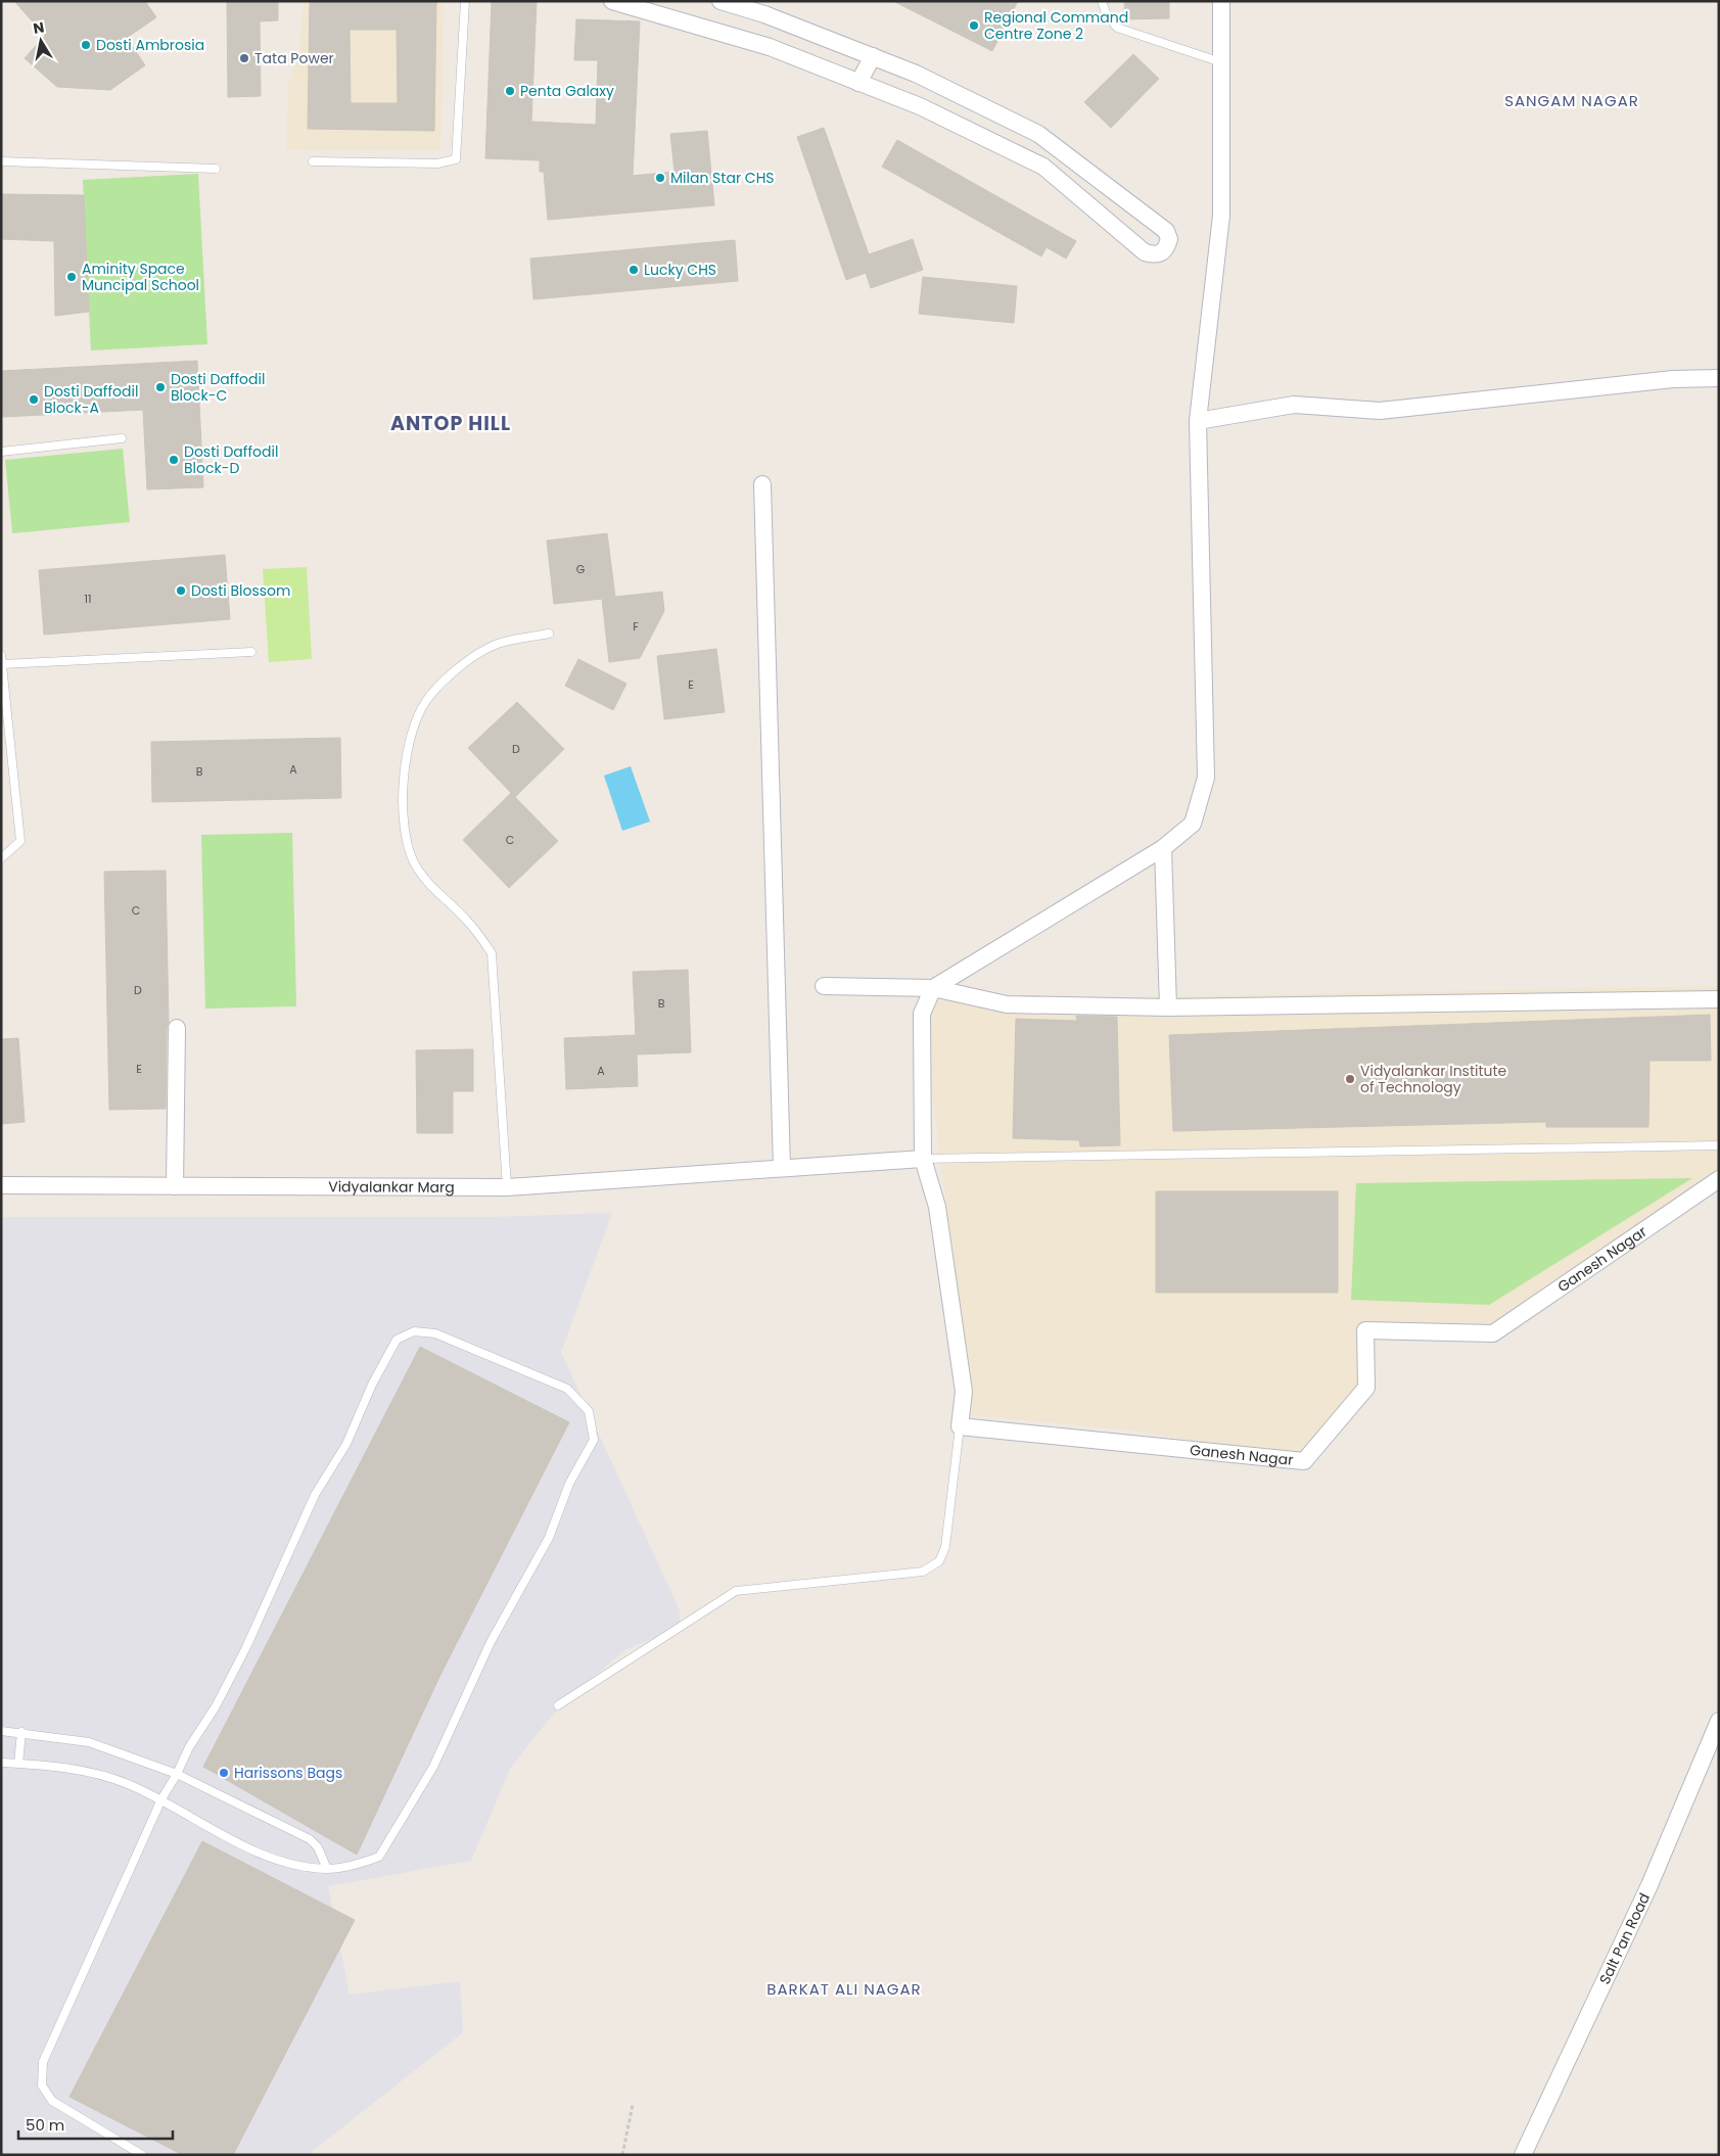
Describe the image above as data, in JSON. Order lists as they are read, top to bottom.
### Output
{
  "streets": {
    "street": ["Vidyalankar Marg", "Ganesh Nagar", "Salt Pan Road"]
  },
  "districts": ["SANGAM NAGAR", "ANTOP HILL", "BARKAT ALI NAGAR"],
  "places": [
    "Regional Command Centre Zone 2",
    "Dosti Ambrosia",
    "Tata Power",
    "Penta Galaxy",
    "Milan Star CHS",
    "Lucky CHS",
    "Aminity Space Muncipal School",
    "Dosti Daffodil Block-C",
    "Dosti Daffodil Block-A",
    "Dosti Daffodil Block-D",
    "Dosti Blossom",
    "Vidyalankar Institute of Technology",
    "Harissons Bags"
  ],
  "house_numbers": [
    "G",
    "11",
    "F",
    "E",
    "D",
    "A",
    "B",
    "C",
    "C",
    "D",
    "B",
    "E",
    "A"
  ],
  "scale_bar": "50 m",
  "north": "top"
}
